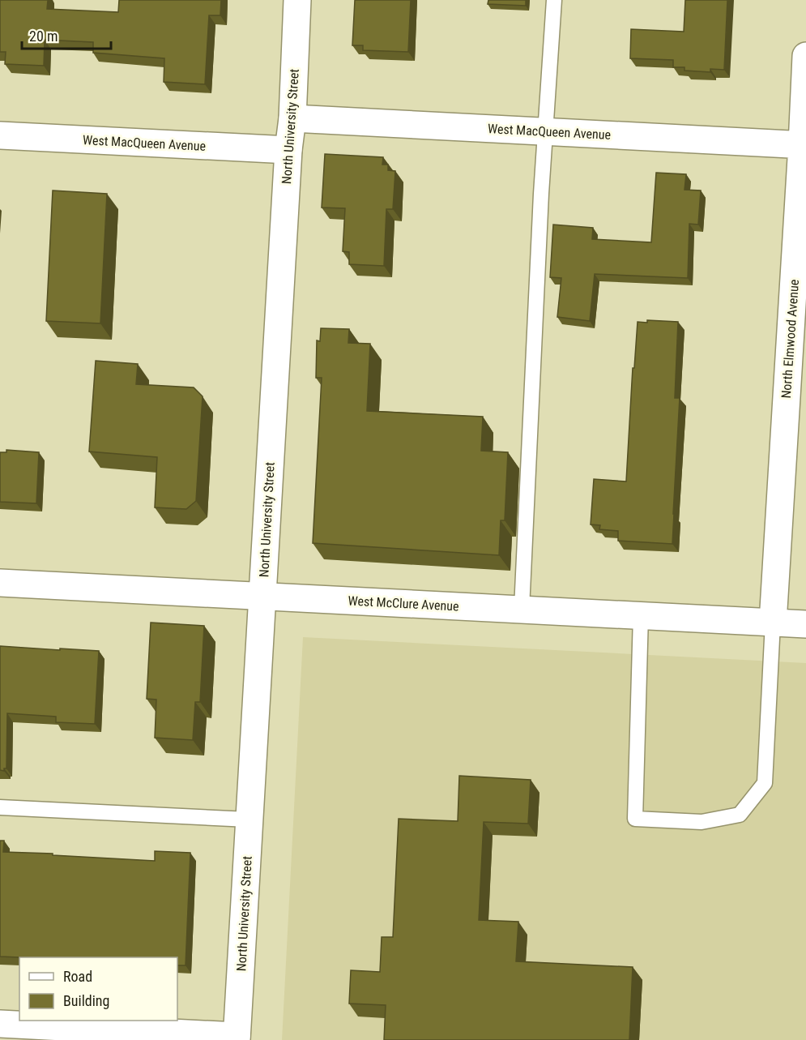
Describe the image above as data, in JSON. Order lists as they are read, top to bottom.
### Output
{
  "streets": {
    "street": [
      "North University Street",
      "West MacQueen Avenue",
      "North Elmwood Avenue",
      "West McClure Avenue"
    ]
  },
  "crossings": [
    ["North University Street", "West MacQueen Avenue"],
    ["North University Street", "West McClure Avenue"],
    ["West MacQueen Avenue", "North Elmwood Avenue"],
    ["North Elmwood Avenue", "West McClure Avenue"]
  ],
  "legend": ["Road", "Building"],
  "scale_bar": "20 m"
}
